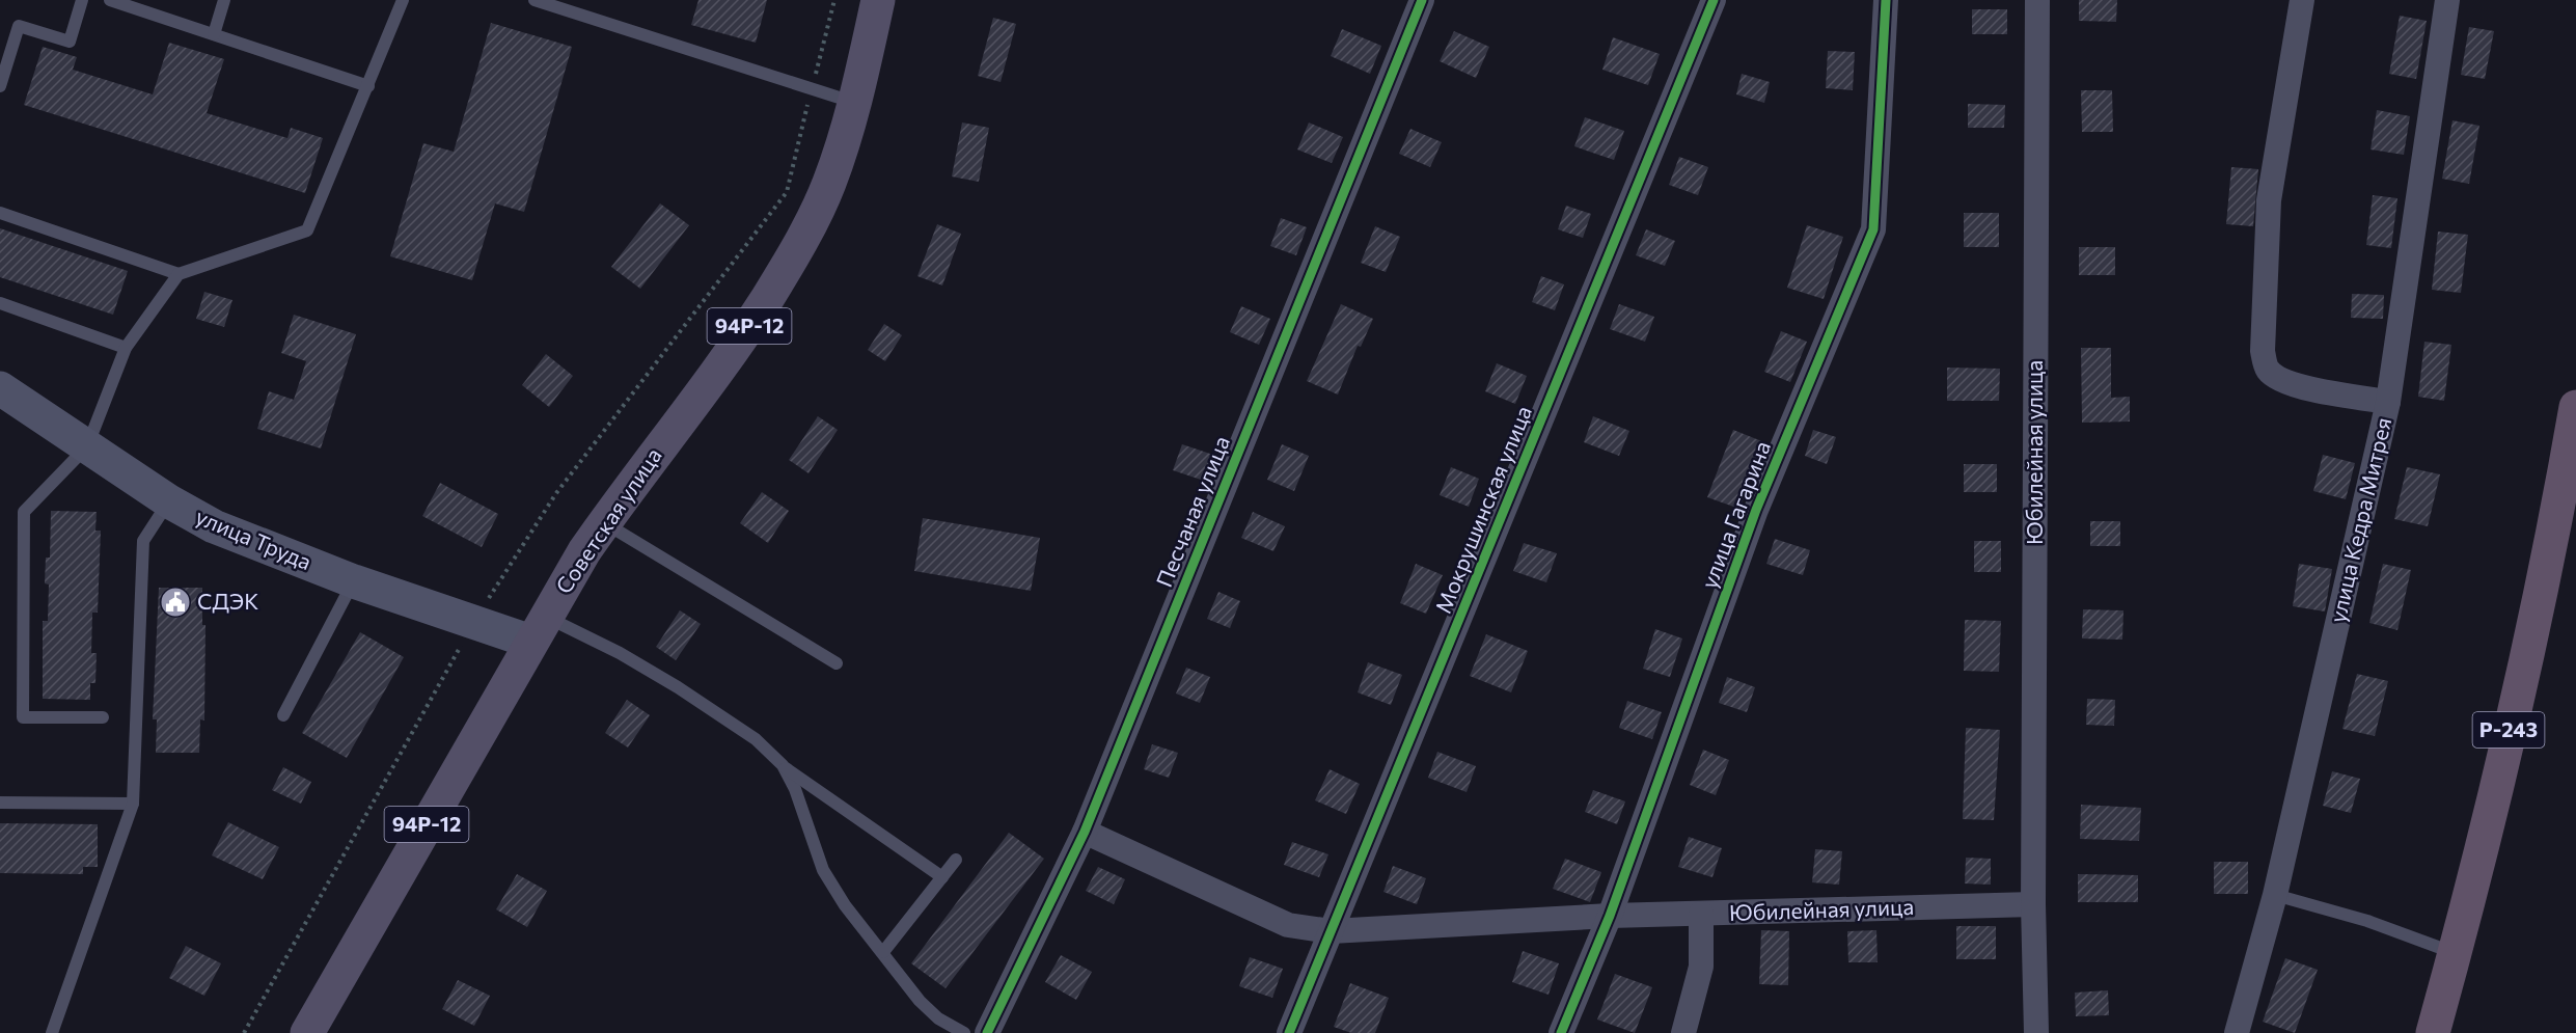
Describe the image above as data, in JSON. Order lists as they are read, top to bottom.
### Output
{
  "streets": {
    "highway": ["Р-243"],
    "main road": ["94Р-12", "Советская улица"],
    "street": [
      "Юбилейная улица",
      "Мокрушинская улица",
      "Песчаная улица",
      "улица Гагарина",
      "улица Кедра Митрея",
      "улица Труда"
    ]
  },
  "crossings": [
    ["Юбилейная улица", "Мокрушинская улица"],
    ["Юбилейная улица", "Песчаная улица"],
    ["Юбилейная улица", "улица Гагарина"],
    ["Советская улица", "улица Труда"]
  ],
  "places": {
    "public building": ["СДЭК"]
  }
}
